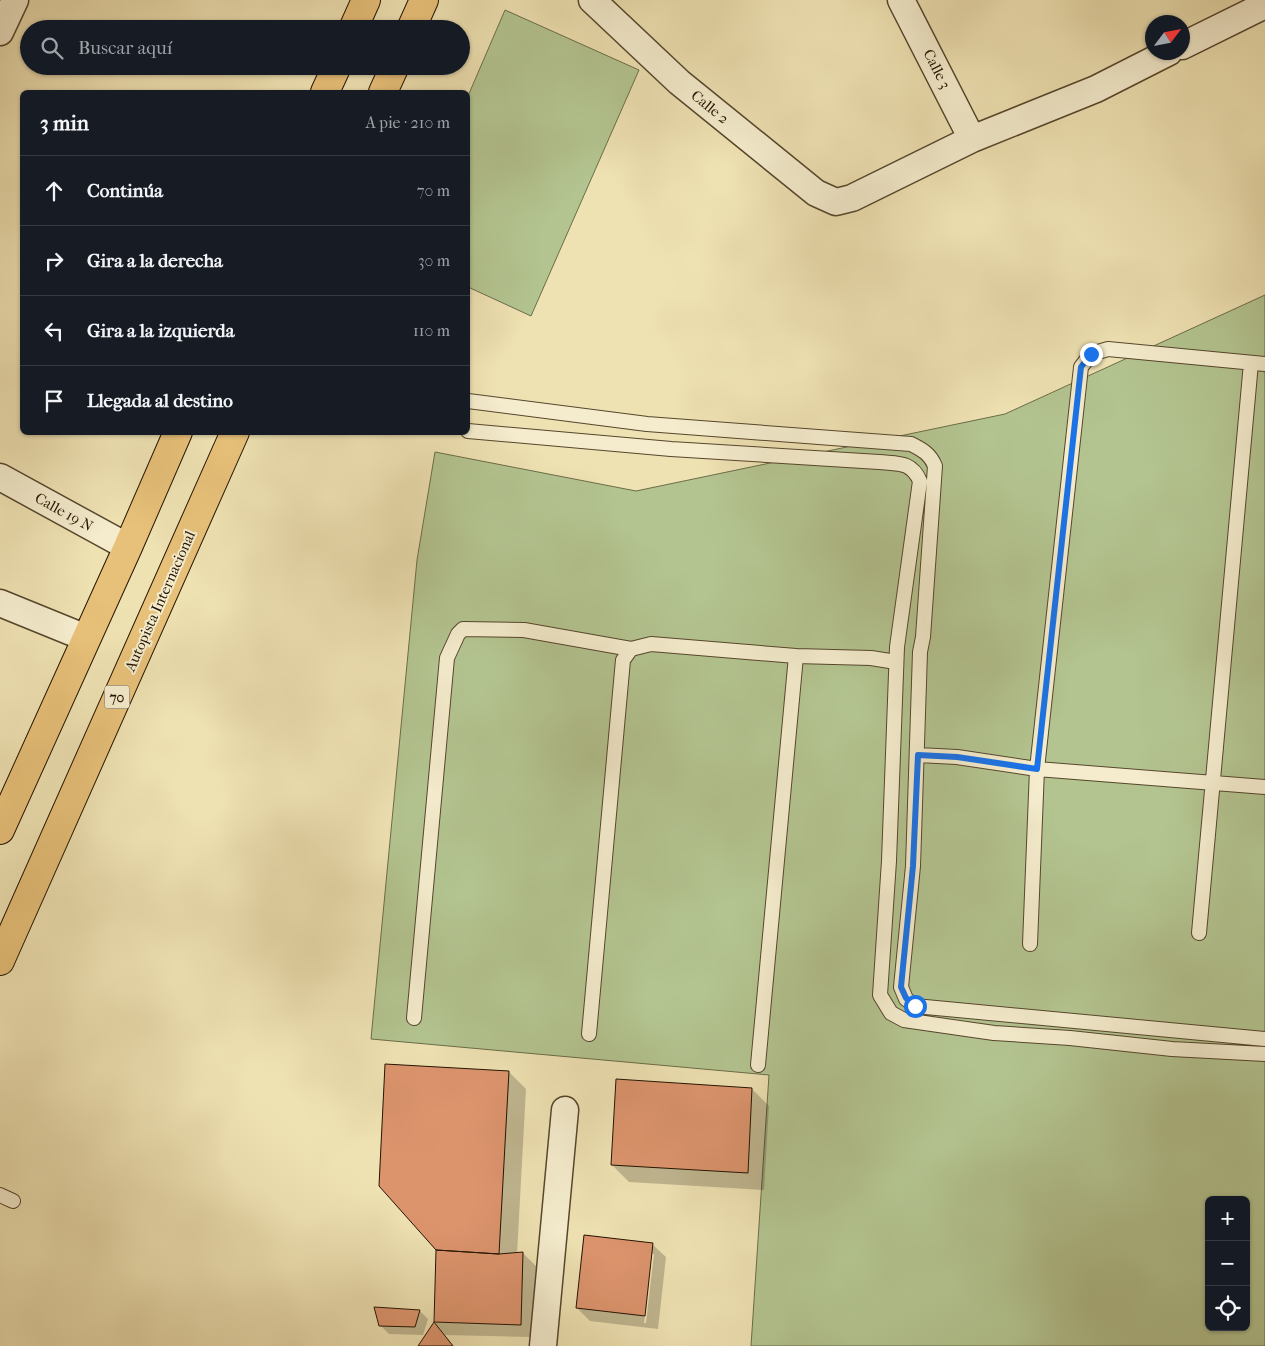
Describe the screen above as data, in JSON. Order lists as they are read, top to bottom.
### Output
{
  "streets": {
    "highway": ["Autopista Internacional", "70"],
    "street": ["Calle 3", "Calle 2", "Calle 19 N"]
  },
  "crossings": [
    ["Calle 3", "Calle 2"]
  ],
  "north": "top right",
  "page": {
    "search": "Buscar aquí",
    "heading": ["3 min", "A pie · 210 m"],
    "list": [
      ["Continúa", "70 m"],
      ["Gira a la derecha", "30 m"],
      ["Gira a la izquierda", "110 m"],
      "Llegada al destino"
    ],
    "map_buttons": ["+", "−"]
  }
}
